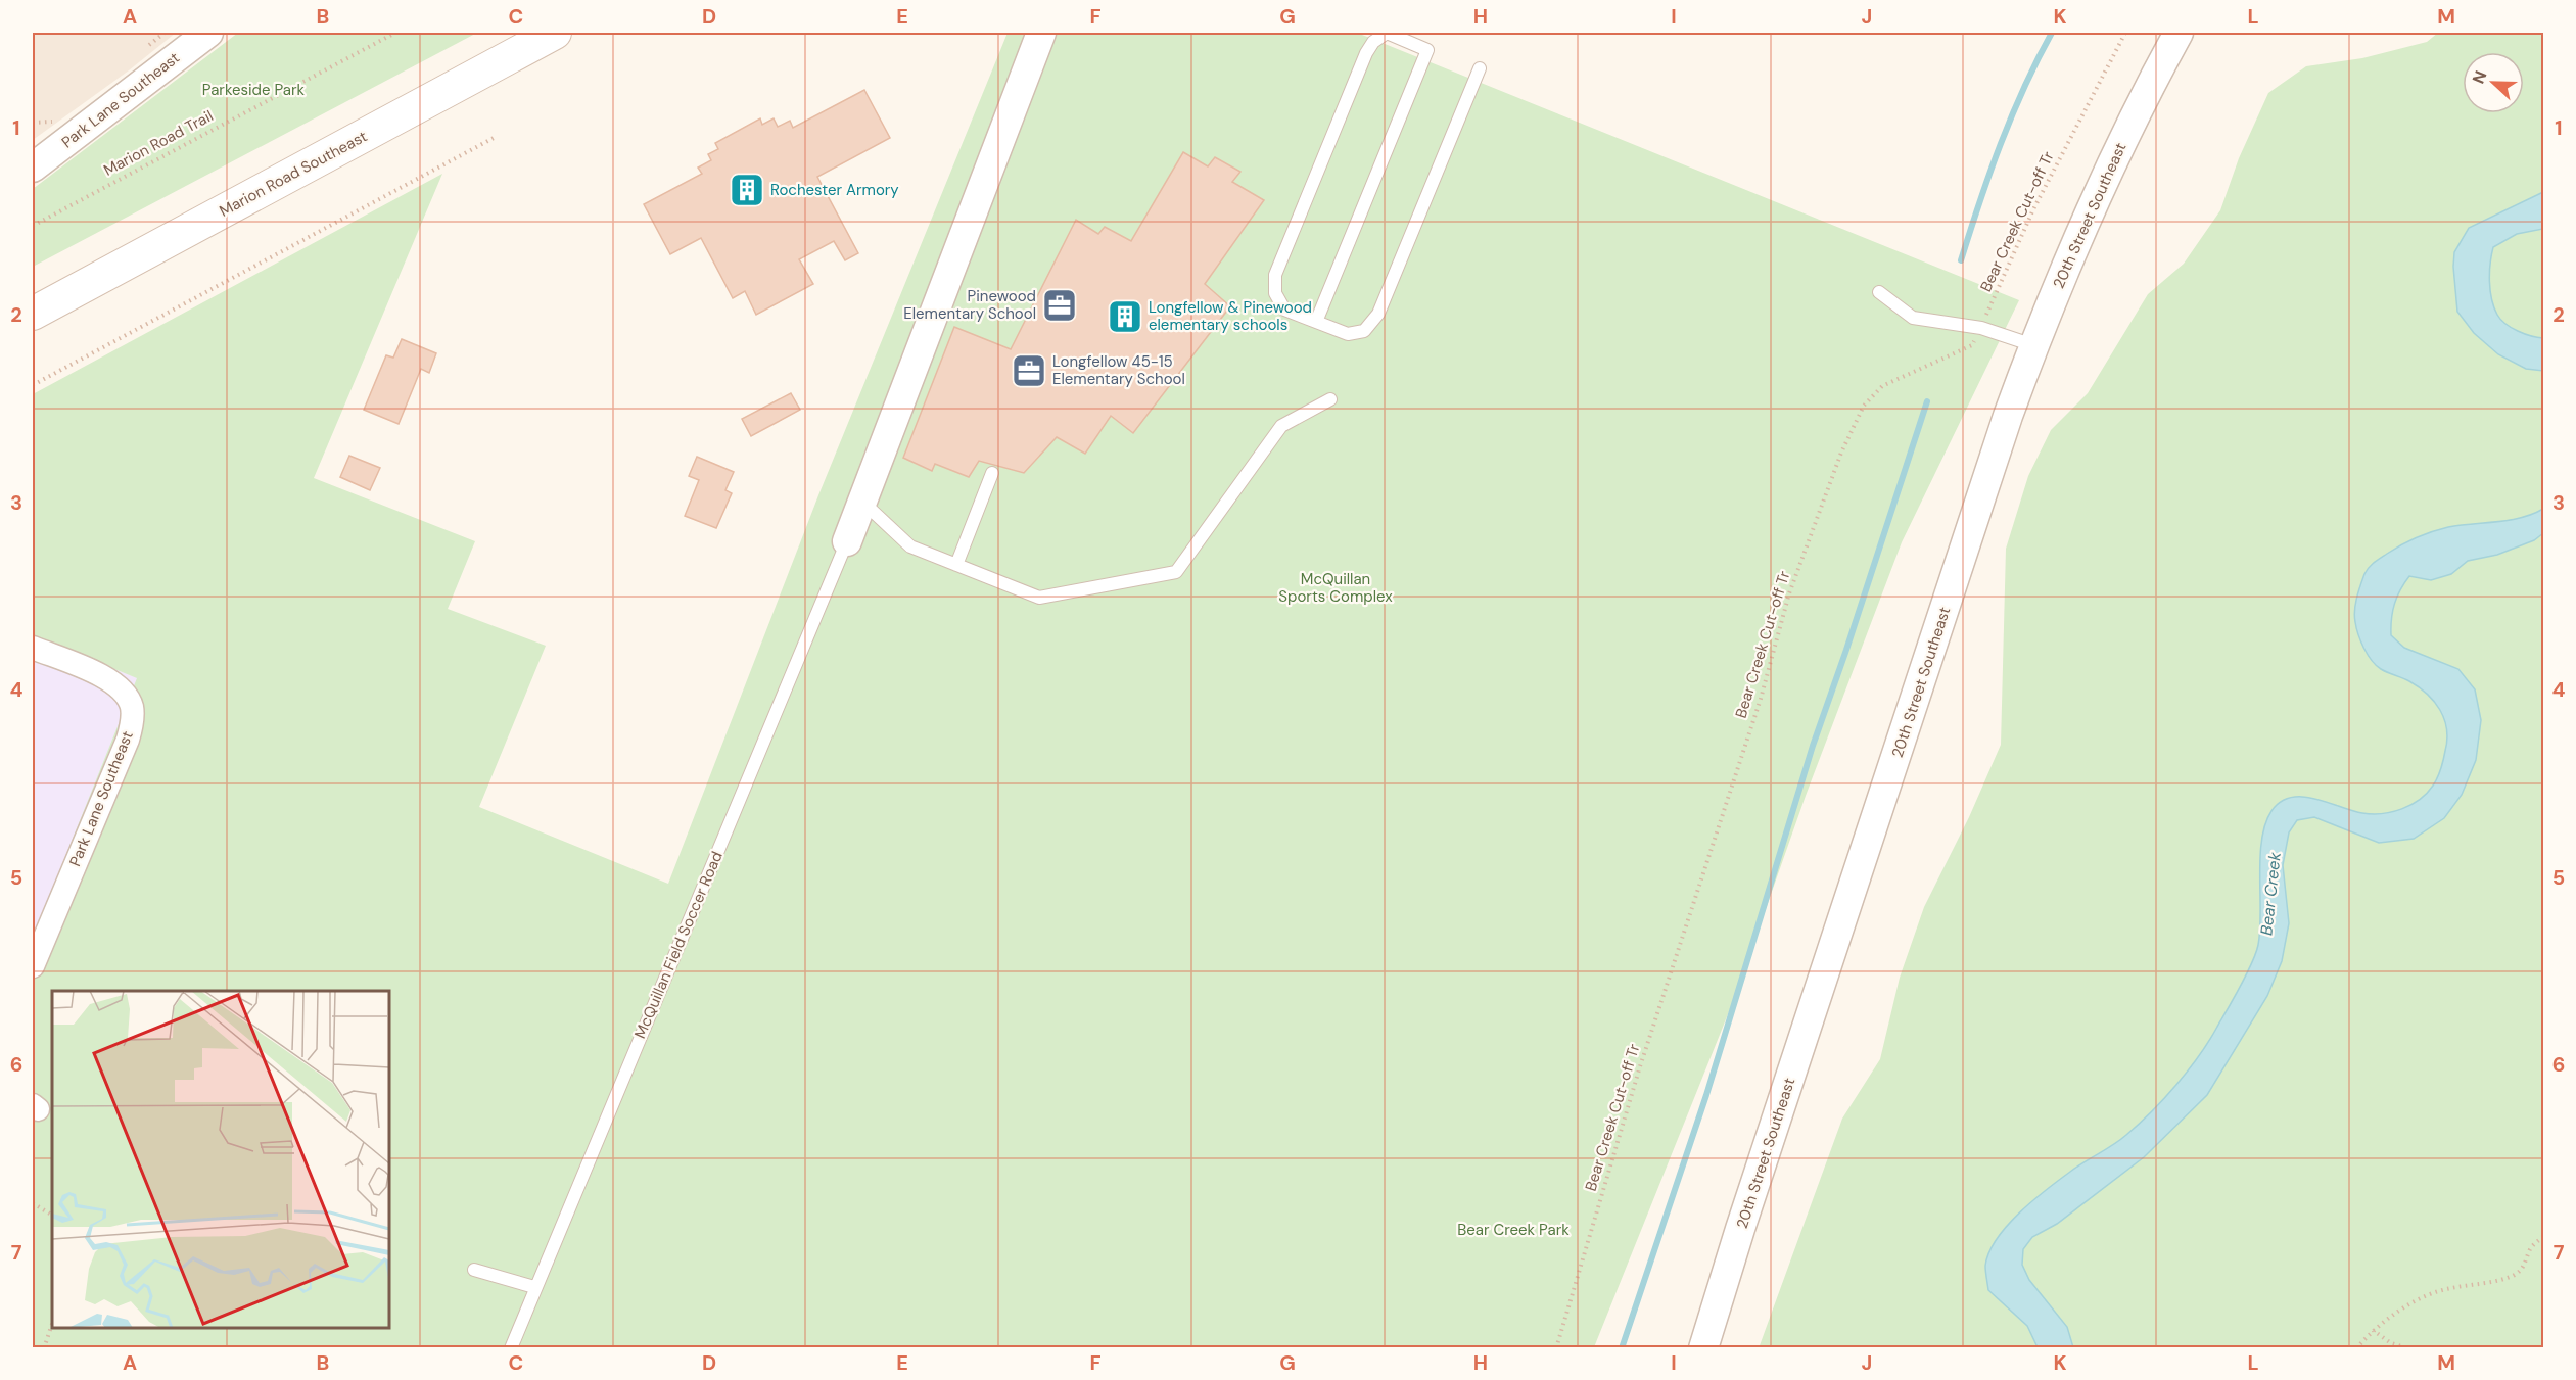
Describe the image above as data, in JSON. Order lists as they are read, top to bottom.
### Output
{
  "streets": {
    "main road": ["Marion Road Southeast"],
    "street": ["Park Lane Southeast", "20th Street Southeast"],
    "lane": ["McQuillan Field Soccer Road"],
    "path": ["Marion Road Trail", "Bear Creek Cut-off Tr"]
  },
  "water": ["Bear Creek"],
  "parks": ["Parkeside Park", "McQuillan Sports Complex", "Bear Creek Park"],
  "places": {
    "building": ["Rochester Armory", "Longfellow & Pinewood elementary schools"],
    "office": ["Pinewood Elementary School", "Longfellow 45-15 Elementary School"]
  },
  "north": "left",
  "grid": {
    "columns": [
      "A",
      "B",
      "C",
      "D",
      "E",
      "F",
      "G",
      "H",
      "I",
      "J",
      "K",
      "L",
      "M"
    ],
    "rows": [
      "1",
      "2",
      "3",
      "4",
      "5",
      "6",
      "7"
    ]
  }
}
